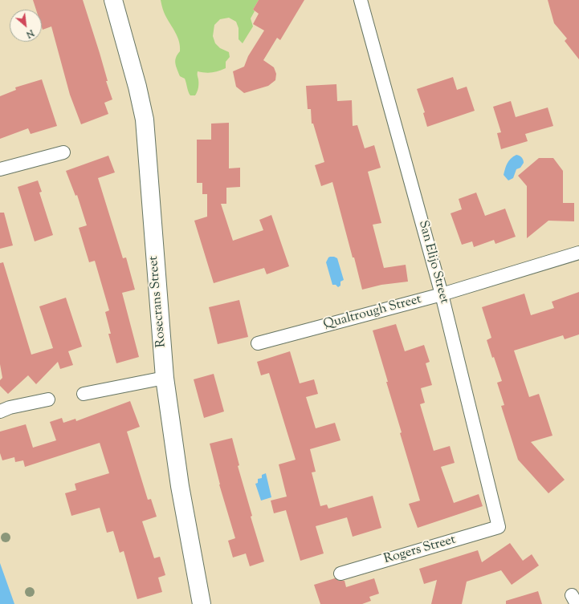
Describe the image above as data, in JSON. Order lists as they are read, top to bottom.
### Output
{
  "streets": {
    "street": [
      "San Elijo Street",
      "Rosecrans Street",
      "Qualtrough Street",
      "Rogers Street"
    ]
  },
  "crossings": [
    ["San Elijo Street", "Qualtrough Street"],
    ["San Elijo Street", "Rogers Street"]
  ],
  "north": "bottom right"
}
